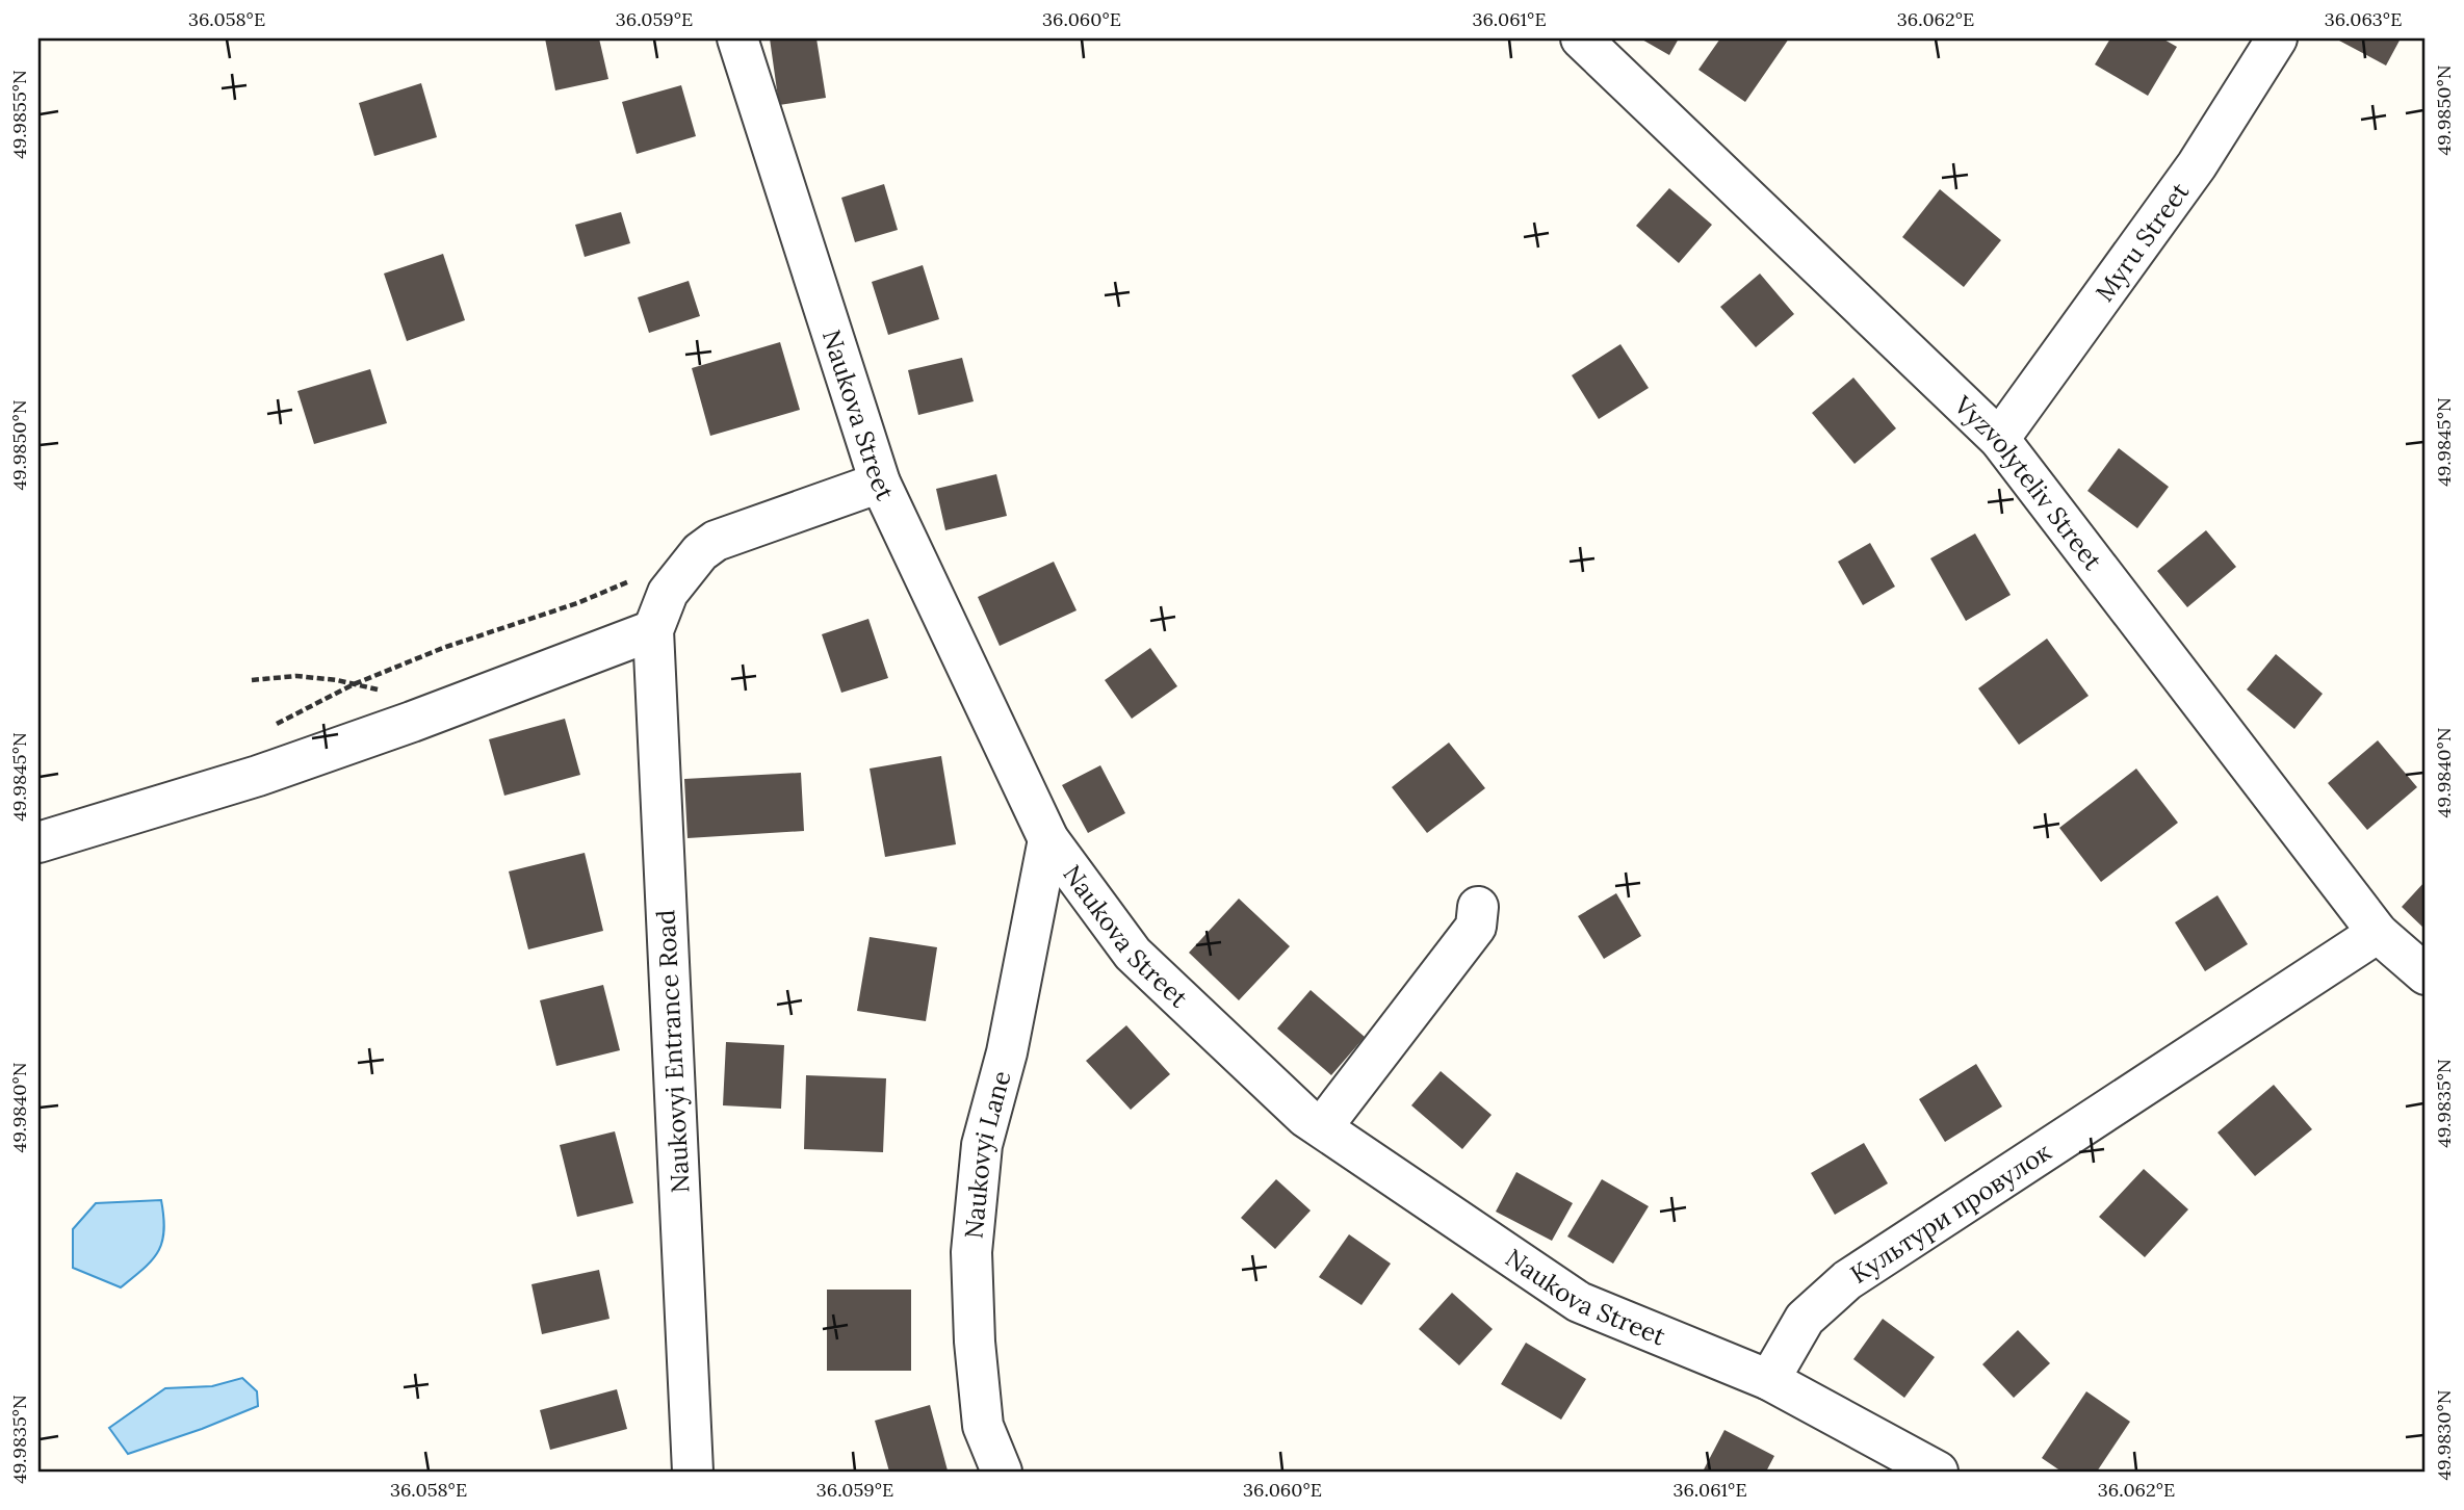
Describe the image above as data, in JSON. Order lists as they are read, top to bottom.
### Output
{
  "streets": {
    "street": [
      "Myru Street",
      "Naukova Street",
      "Vyzvolyteliv Street",
      "Naukovyi Entrance Road",
      "Naukovyi Lane",
      "Культури провулок"
    ]
  },
  "crossings": [
    ["Myru Street", "Vyzvolyteliv Street"],
    ["Naukova Street", "Naukovyi Entrance Road"],
    ["Naukova Street", "Naukovyi Lane"],
    ["Naukova Street", "Культури провулок"],
    ["Vyzvolyteliv Street", "Культури провулок"]
  ],
  "coordinates": [
    "36.058°E",
    "36.059°E",
    "36.060°E",
    "36.061°E",
    "36.062°E",
    "36.063°E",
    "49.9850°N",
    "49.9855°N",
    "49.9845°N",
    "49.9840°N",
    "49.9835°N",
    "49.9830°N"
  ]
}
